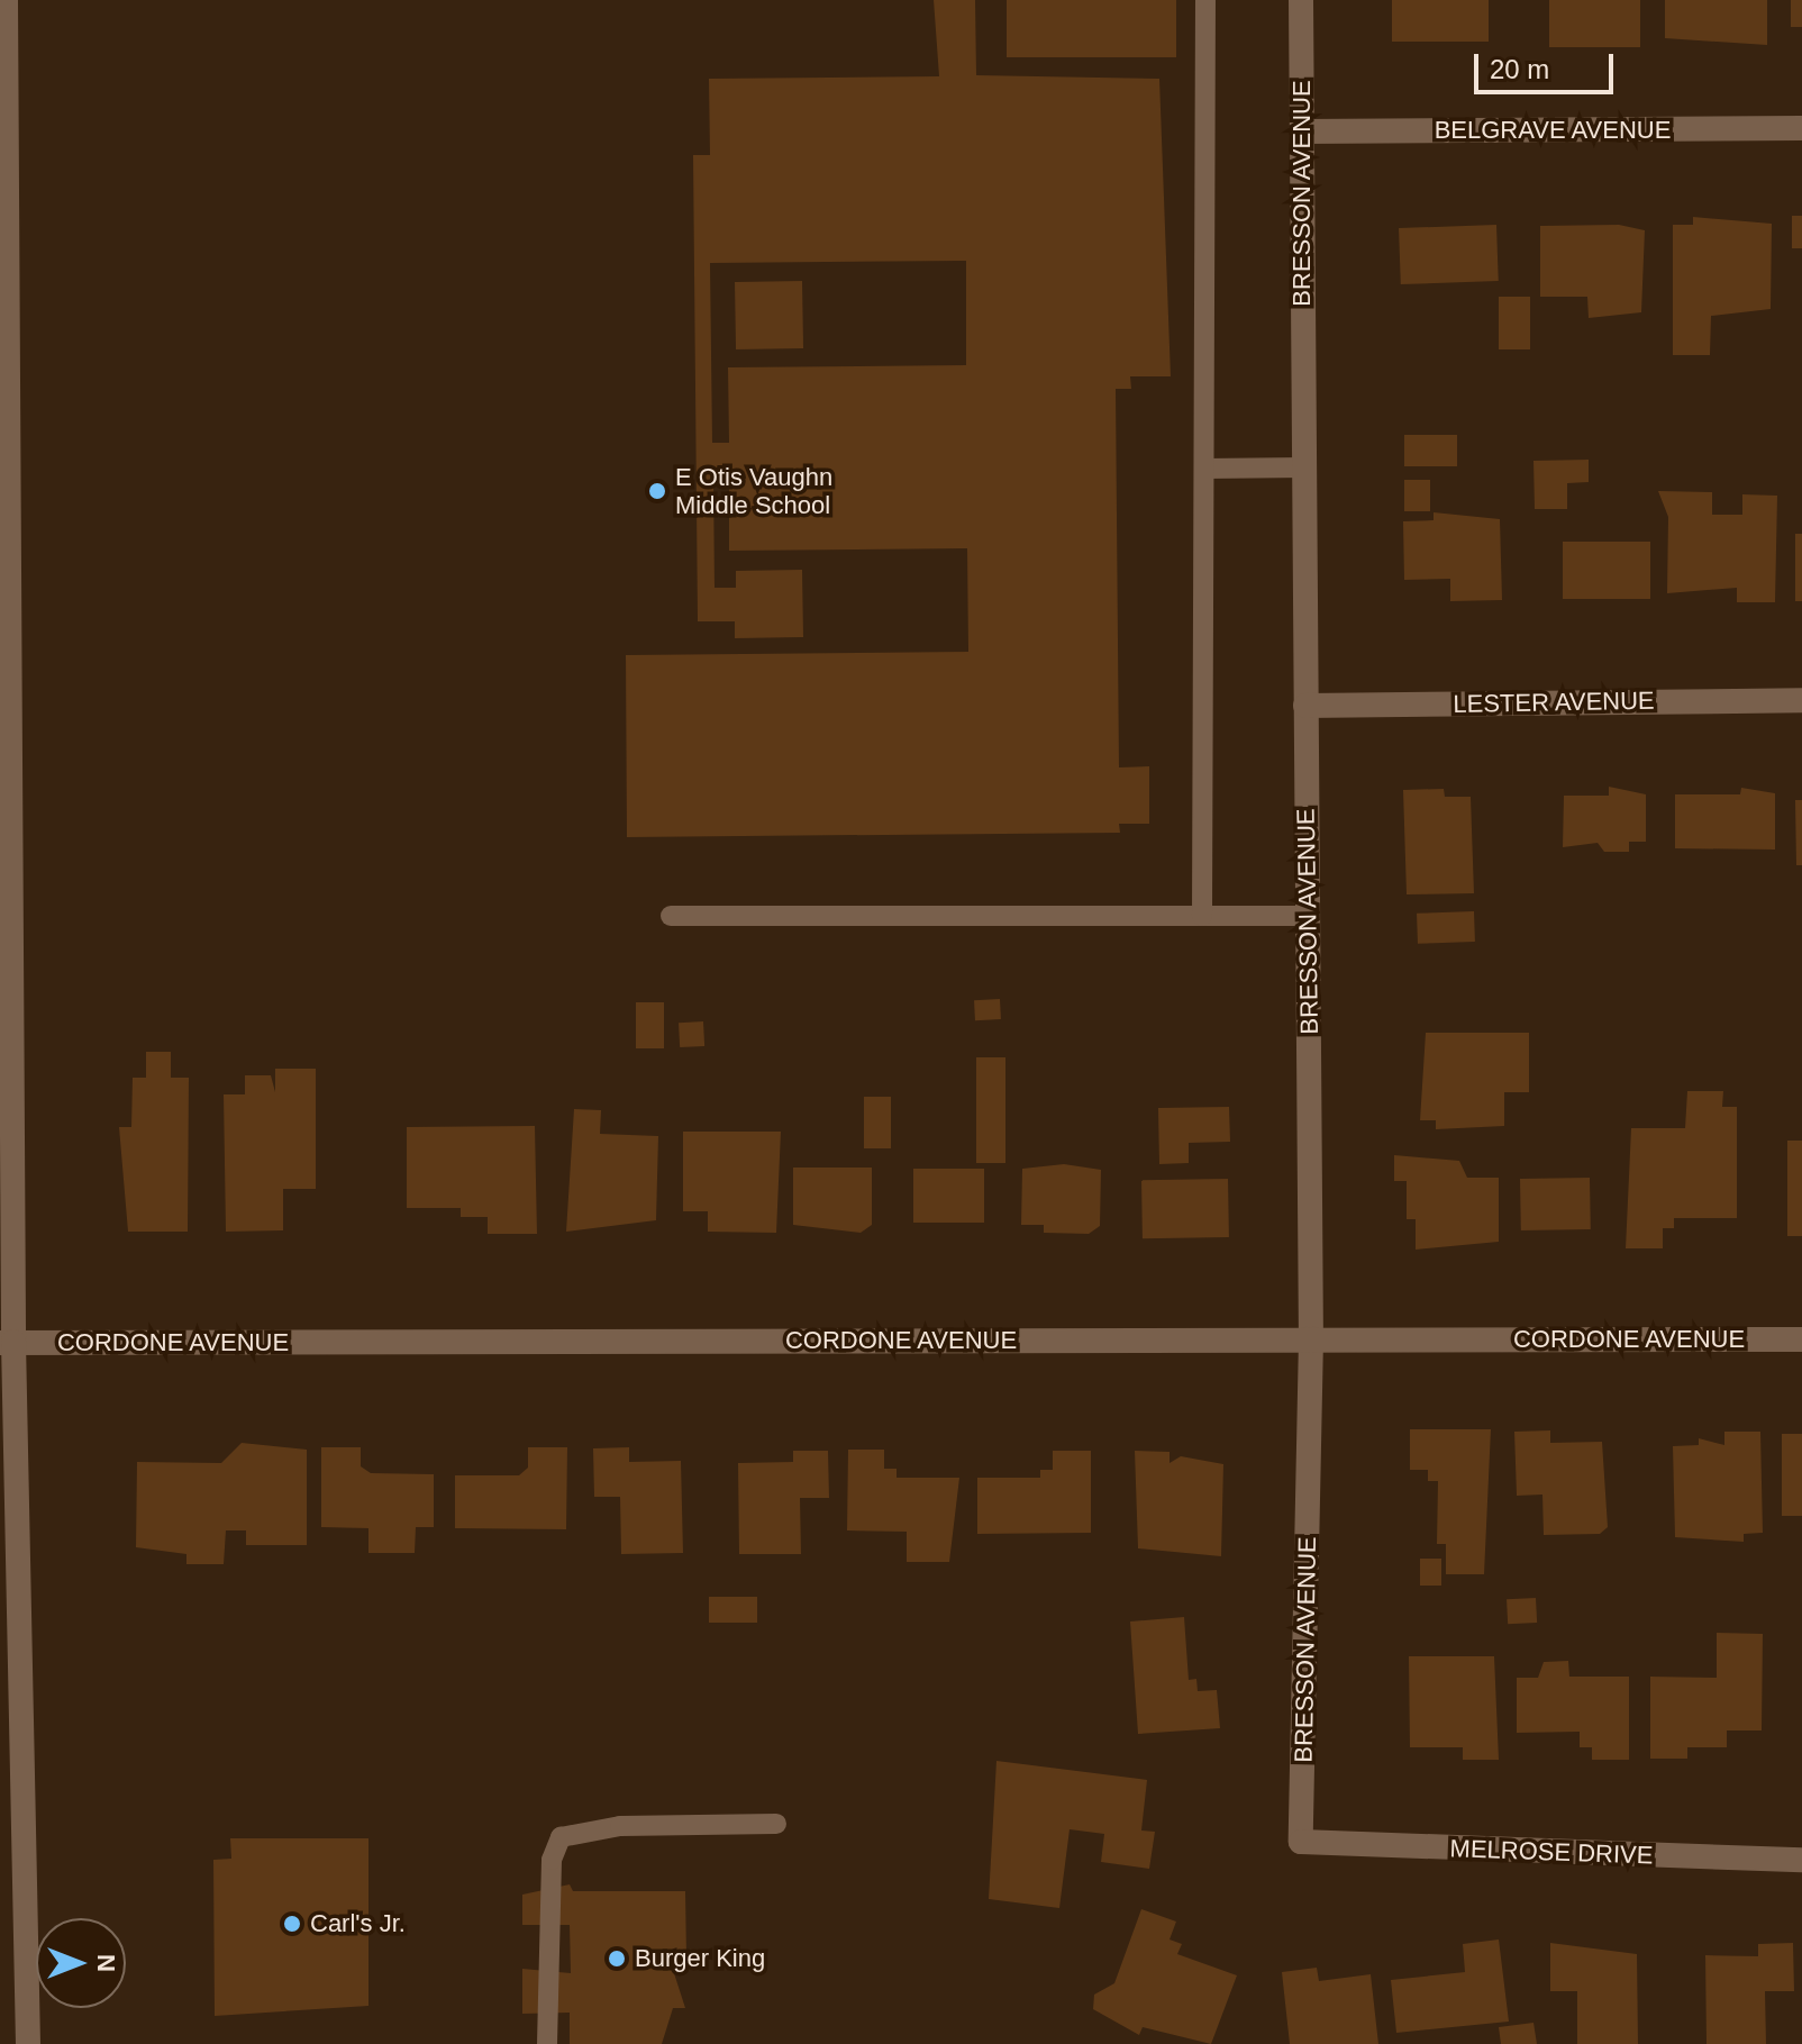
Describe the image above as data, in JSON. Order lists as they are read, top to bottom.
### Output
{
  "streets": {
    "street": [
      "BELGRAVE AVENUE",
      "BRESSON AVENUE",
      "LESTER AVENUE",
      "CORDONE AVENUE",
      "MELROSE DRIVE"
    ]
  },
  "crossings": [
    ["BELGRAVE AVENUE", "BRESSON AVENUE"],
    ["BRESSON AVENUE", "LESTER AVENUE"],
    ["BRESSON AVENUE", "CORDONE AVENUE"],
    ["BRESSON AVENUE", "MELROSE DRIVE"]
  ],
  "places": ["E Otis Vaughn Middle School", "Carl's Jr.", "Burger King"],
  "scale_bar": "20 m",
  "north": "right"
}
